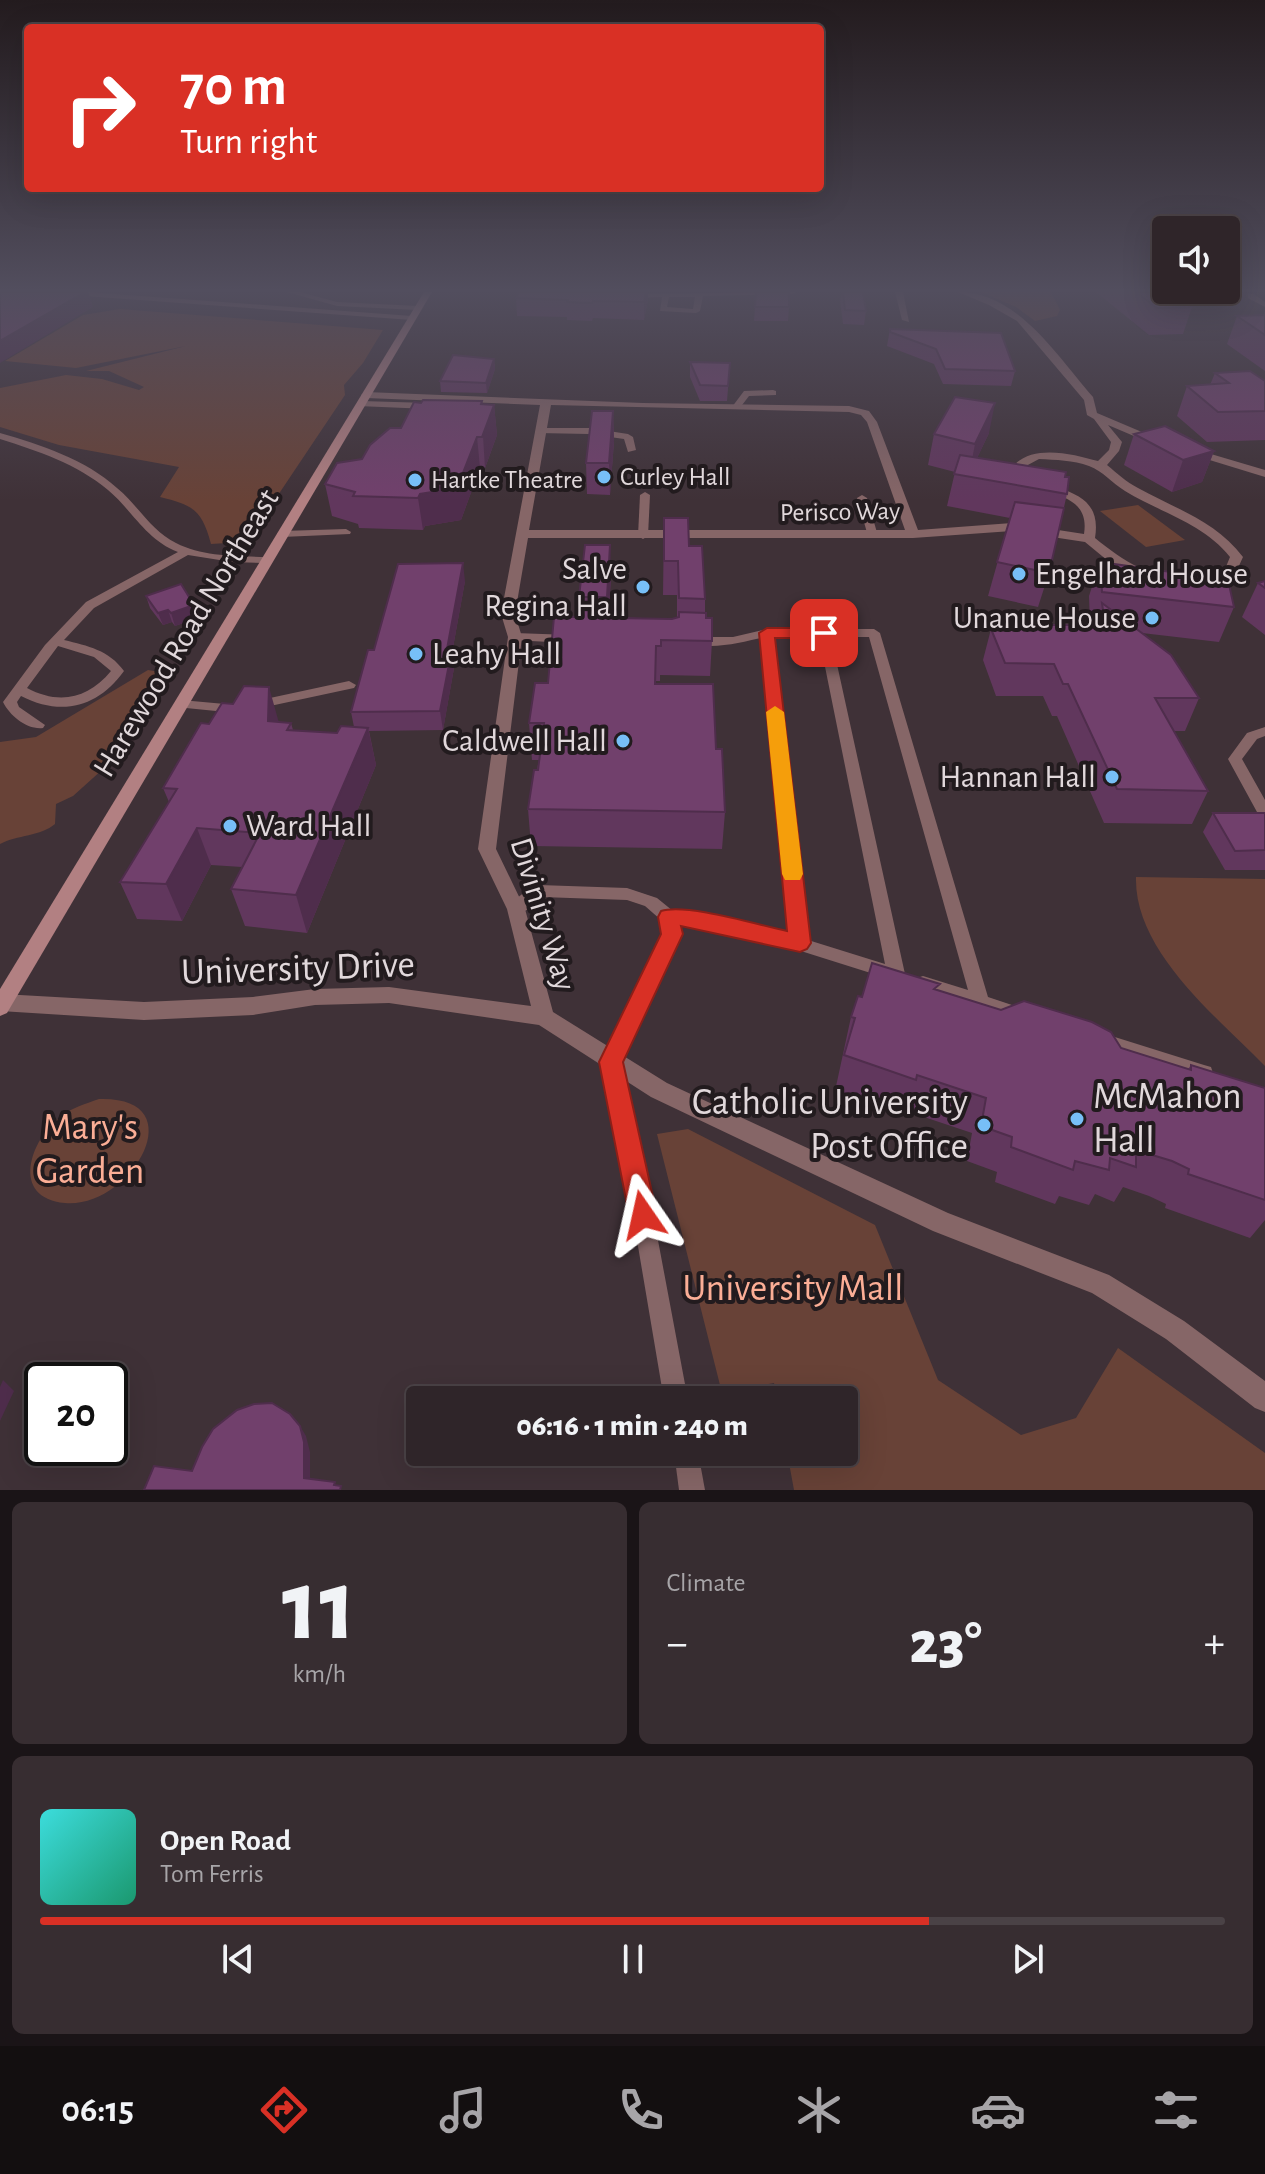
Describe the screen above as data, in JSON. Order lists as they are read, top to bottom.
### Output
{
  "streets": {
    "street": [
      "Perisco Way",
      "Harewood Road Northeast",
      "Divinity Way",
      "University Drive"
    ]
  },
  "crossings": [
    ["Perisco Way", "Harewood Road Northeast"],
    ["Perisco Way", "Divinity Way"],
    ["Harewood Road Northeast", "University Drive"],
    ["Divinity Way", "University Drive"]
  ],
  "parks": ["Mary's Garden", "University Mall"],
  "places": [
    "Curley Hall",
    "Hartke Theatre",
    "Engelhard House",
    "Salve Regina Hall",
    "Unanue House",
    "Leahy Hall",
    "Caldwell Hall",
    "Hannan Hall",
    "Ward Hall",
    "McMahon Hall",
    "Catholic University Post Office"
  ],
  "page": {
    "turn": ["70 m", "Turn right"],
    "limit": "20",
    "trip": "06:16 · 1 min · 240 m",
    "tile": [
      ["11", "km/h"],
      "Climate"
    ],
    "heat": ["−", "23°", "+"],
    "song": ["Open Road", "Tom Ferris"],
    "tabs": "06:15"
  }
}
